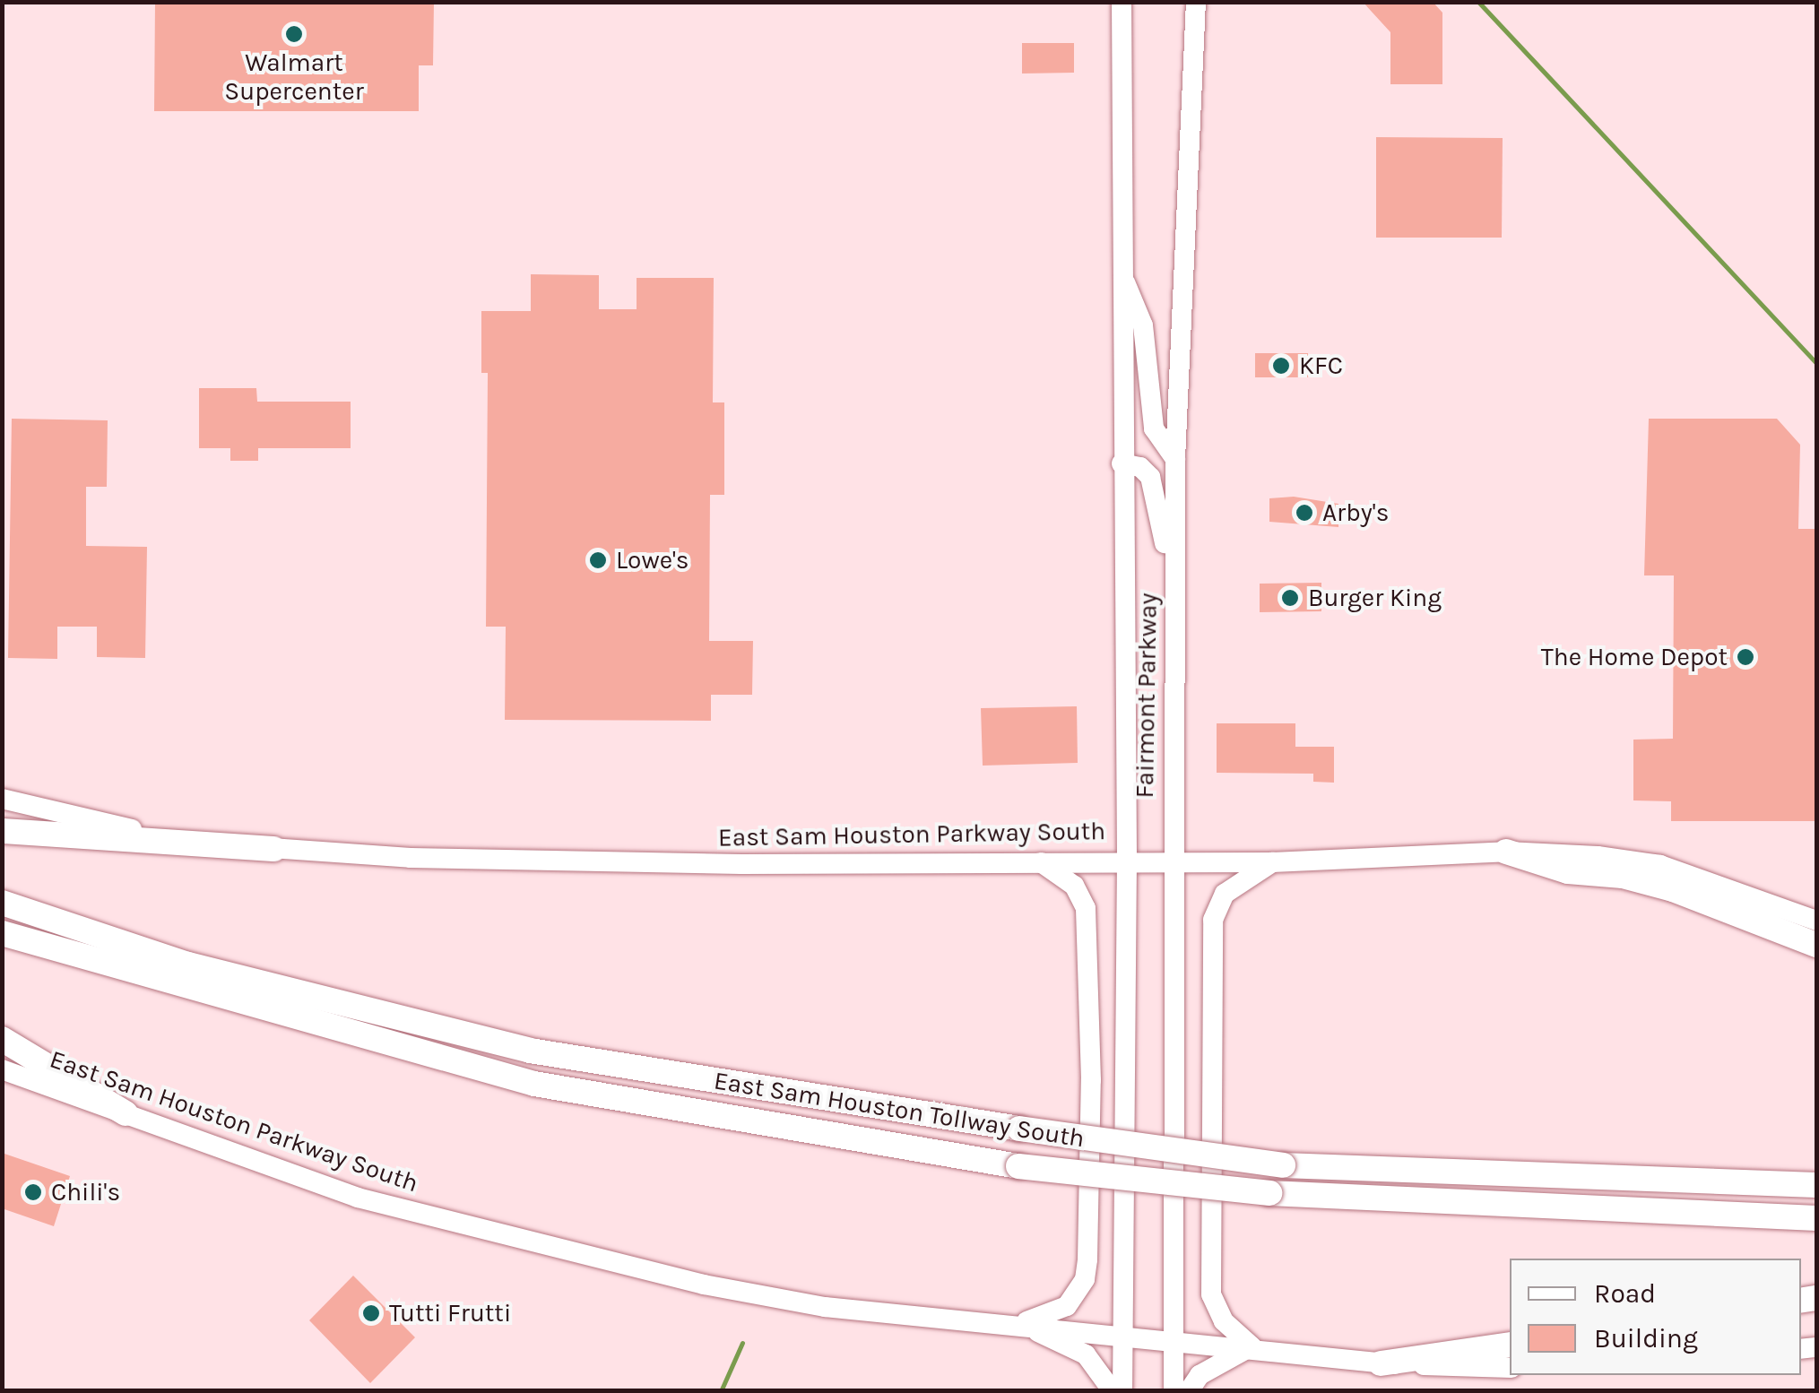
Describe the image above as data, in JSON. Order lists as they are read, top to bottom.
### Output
{
  "streets": {
    "highway": ["East Sam Houston Tollway South"],
    "main road": ["Fairmont Parkway", "East Sam Houston Parkway South"]
  },
  "crossings": [
    ["Fairmont Parkway", "East Sam Houston Parkway South"]
  ],
  "places": [
    "Walmart Supercenter",
    "KFC",
    "Arby's",
    "Lowe's",
    "Burger King",
    "The Home Depot",
    "Chili's",
    "Tutti Frutti"
  ],
  "legend": ["Road", "Building"]
}
